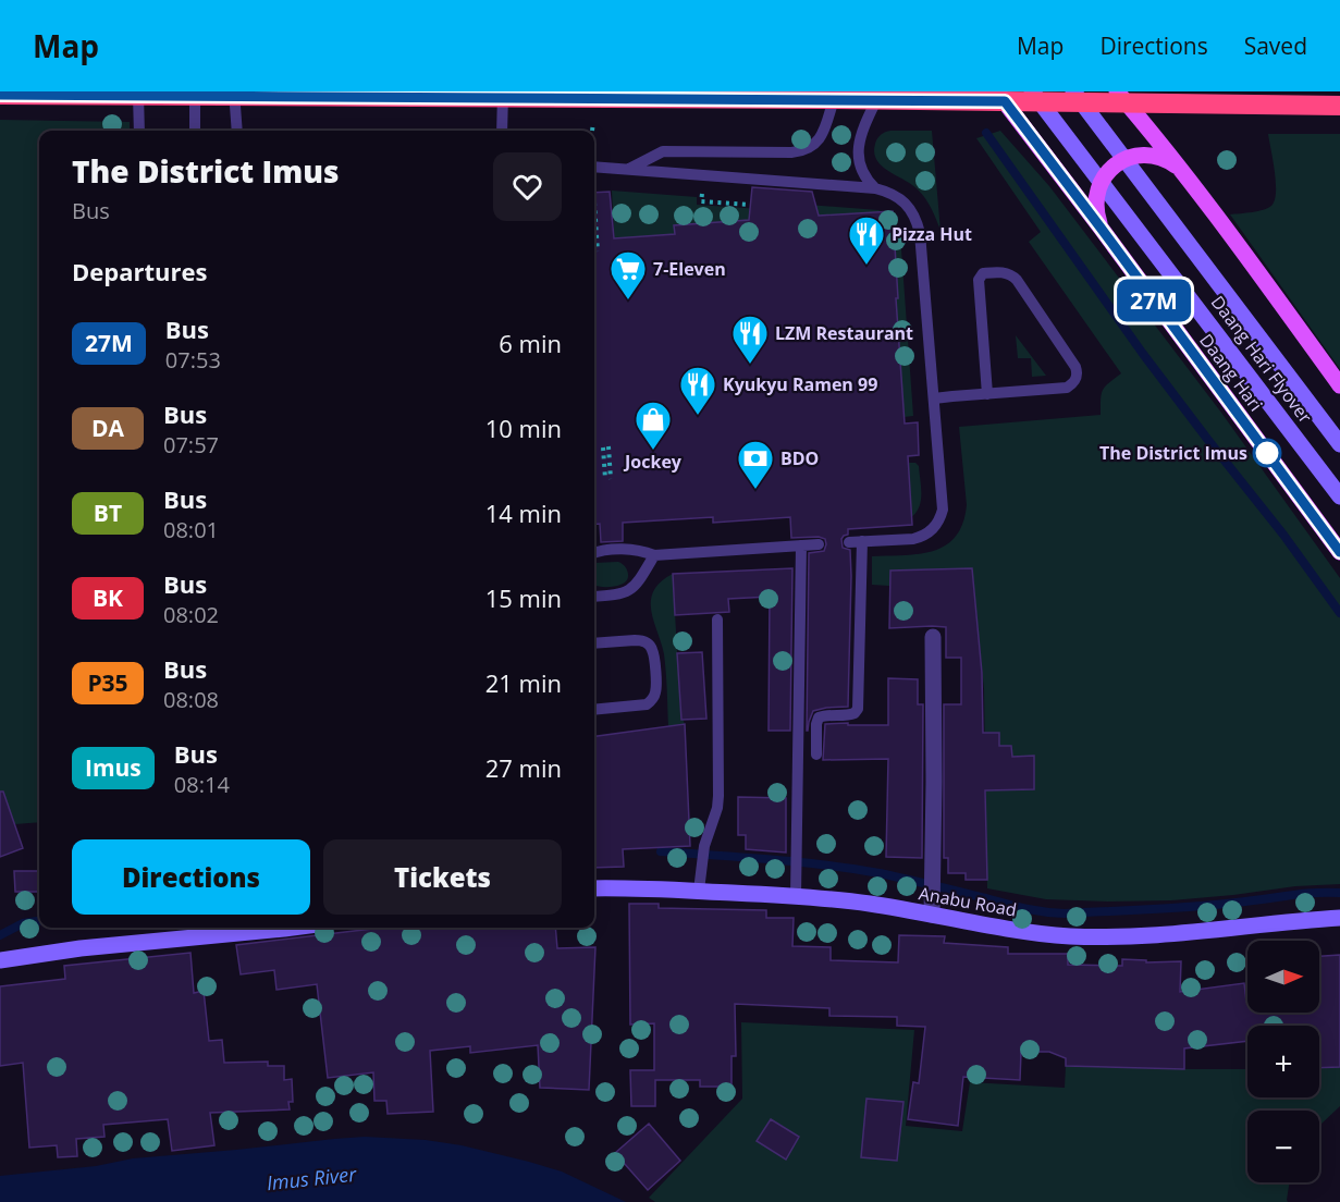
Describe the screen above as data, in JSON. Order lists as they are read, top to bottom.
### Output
{
  "streets": {
    "main road": ["Daang Hari"],
    "street": ["Daang Hari Flyover", "Anabu Road"]
  },
  "water": ["Imus River"],
  "places": {
    "restaurant": ["Pizza Hut", "LZM Restaurant", "Kyukyu Ramen 99"],
    "supermarket": ["7-Eleven"],
    "shop": ["Jockey"],
    "other": ["The District Imus"],
    "bank": ["BDO"]
  },
  "lines": ["bus line 27M"],
  "north": "right",
  "page": {
    "header": "Map",
    "nav": ["Map", "Directions", "Saved"],
    "on_map": "27M",
    "heading": [
      ["The District Imus", "Bus"],
      "Departures"
    ],
    "list": [
      {
        "mark": "27M",
        "name": "Bus",
        "note": "07:53",
        "value": "6 min"
      },
      {
        "mark": "DA",
        "name": "Bus",
        "note": "07:57",
        "value": "10 min"
      },
      {
        "mark": "BT",
        "name": "Bus",
        "note": "08:01",
        "value": "14 min"
      },
      {
        "mark": "BK",
        "name": "Bus",
        "note": "08:02",
        "value": "15 min"
      },
      {
        "mark": "P35",
        "name": "Bus",
        "note": "08:08",
        "value": "21 min"
      },
      {
        "mark": "Imus",
        "name": "Bus",
        "note": "08:14",
        "value": "27 min"
      }
    ],
    "buttons": ["Directions", "Tickets"],
    "map_buttons": ["+", "−"]
  }
}
